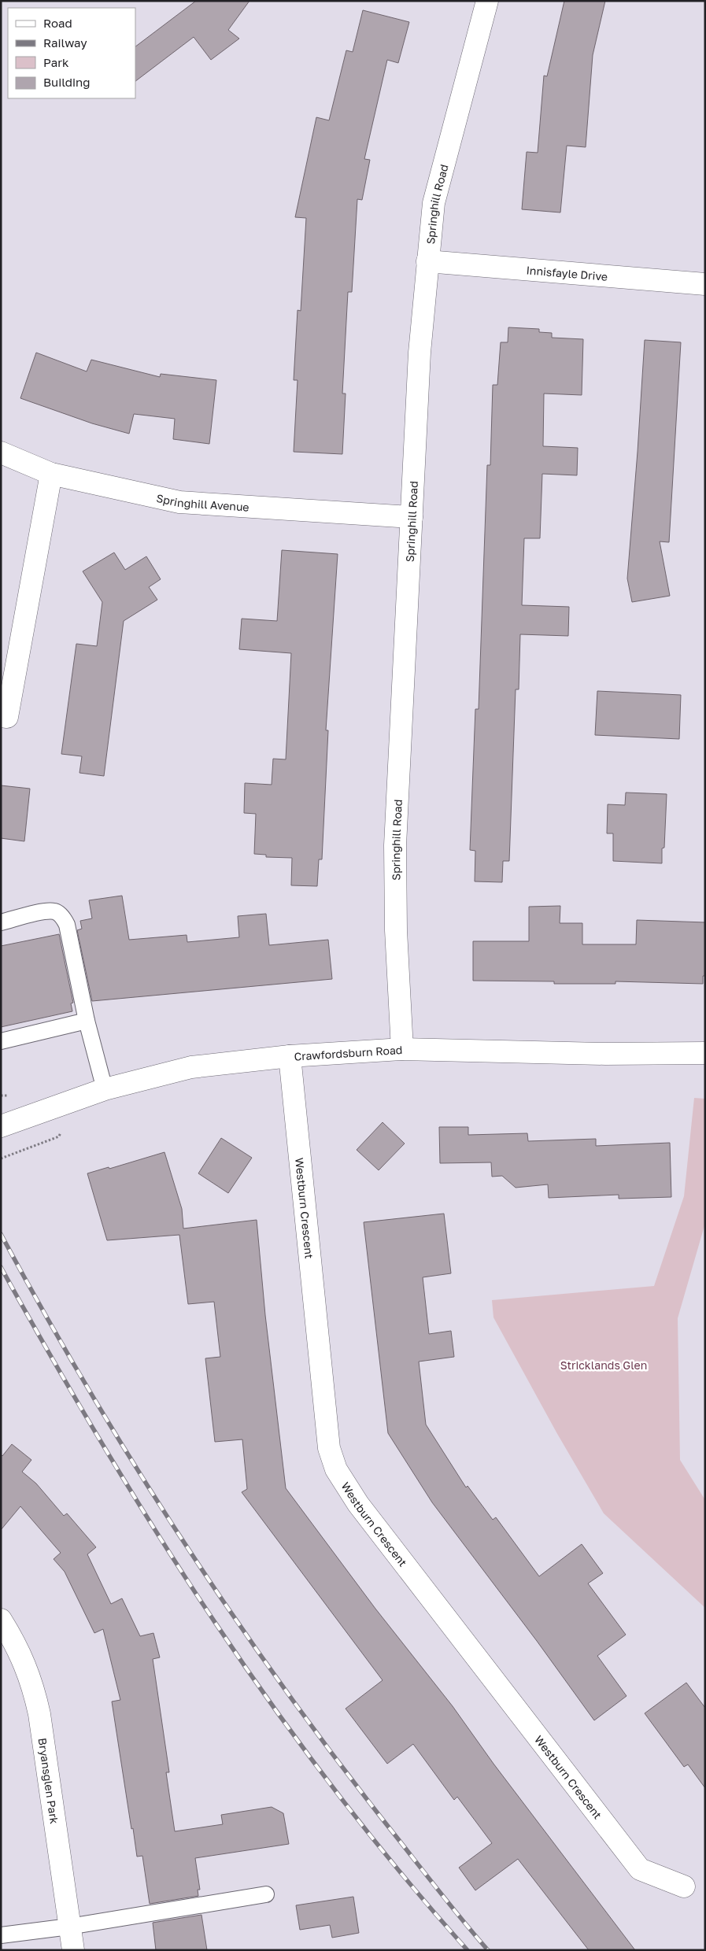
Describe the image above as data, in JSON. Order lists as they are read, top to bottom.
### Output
{
  "streets": {
    "street": [
      "Springhill Road",
      "Innisfayle Drive",
      "Springhill Avenue",
      "Crawfordsburn Road",
      "Westburn Crescent",
      "Bryansglen Park"
    ]
  },
  "crossings": [
    ["Springhill Road", "Innisfayle Drive"],
    ["Springhill Road", "Springhill Avenue"],
    ["Springhill Road", "Crawfordsburn Road"],
    ["Crawfordsburn Road", "Westburn Crescent"]
  ],
  "parks": ["Stricklands Glen"],
  "legend": [
    "Road",
    "Railway",
    "Park",
    "Building"
  ]
}
